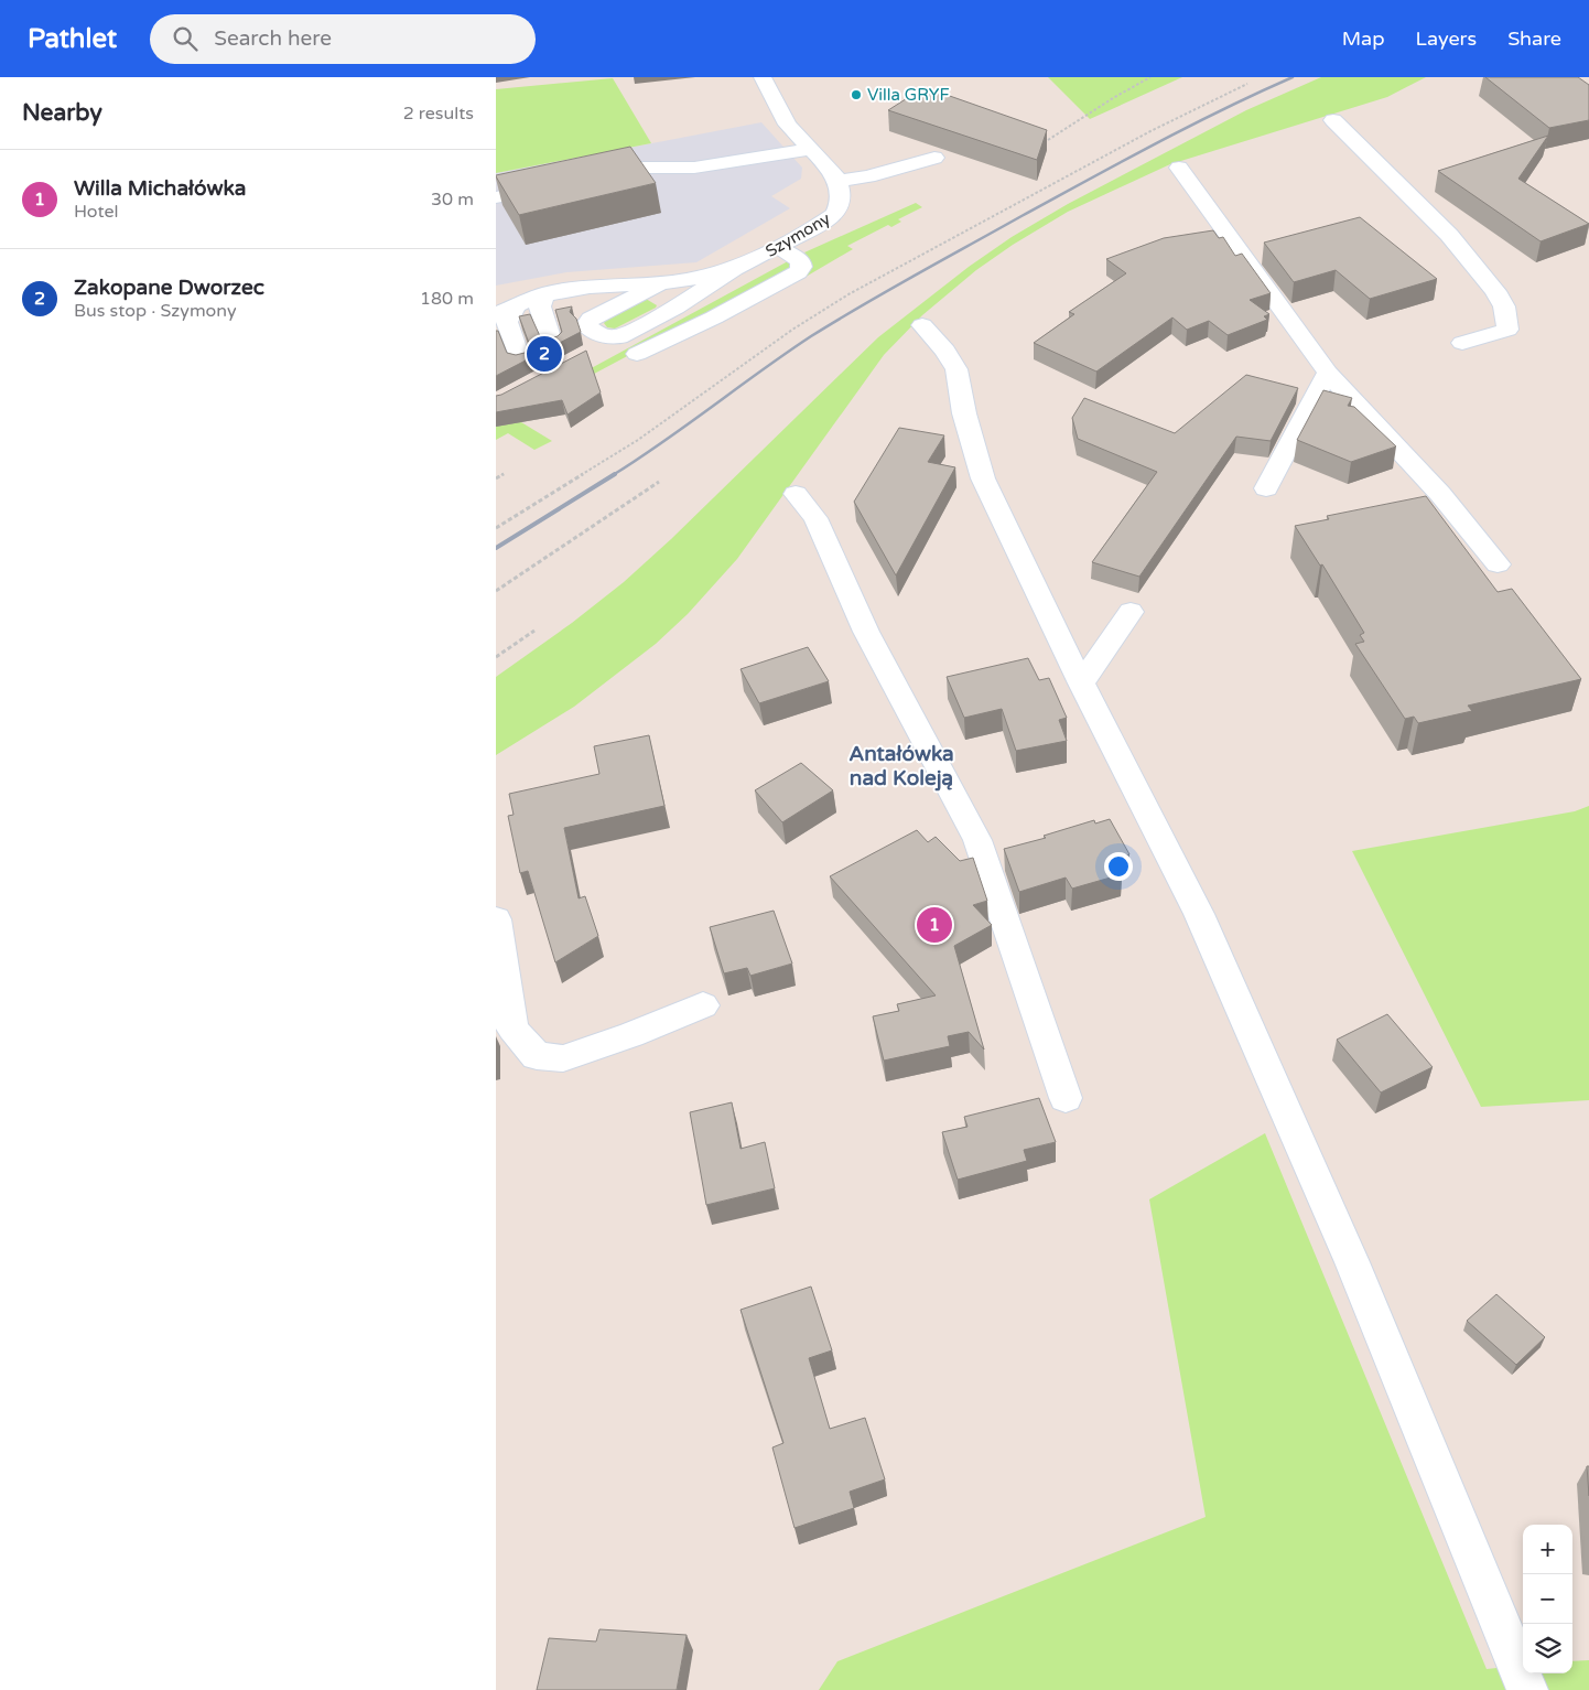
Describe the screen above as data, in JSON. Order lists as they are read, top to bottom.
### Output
{
  "streets": {
    "street": ["Szymony"]
  },
  "districts": ["Antałówka nad Koleją"],
  "places": ["Villa GRYF"],
  "page": {
    "header": "Pathlet",
    "search": "Search here",
    "nav": ["Map", "Layers", "Share"],
    "heading": ["Nearby", "2 results"],
    "list": [
      {
        "mark": "1",
        "name": "Willa Michałówka",
        "note": "Hotel",
        "value": "30 m"
      },
      {
        "mark": "2",
        "name": "Zakopane Dworzec",
        "note": "Bus stop · Szymony",
        "value": "180 m"
      }
    ],
    "pins": ["2", "1"],
    "map_buttons": ["+", "−"]
  }
}
